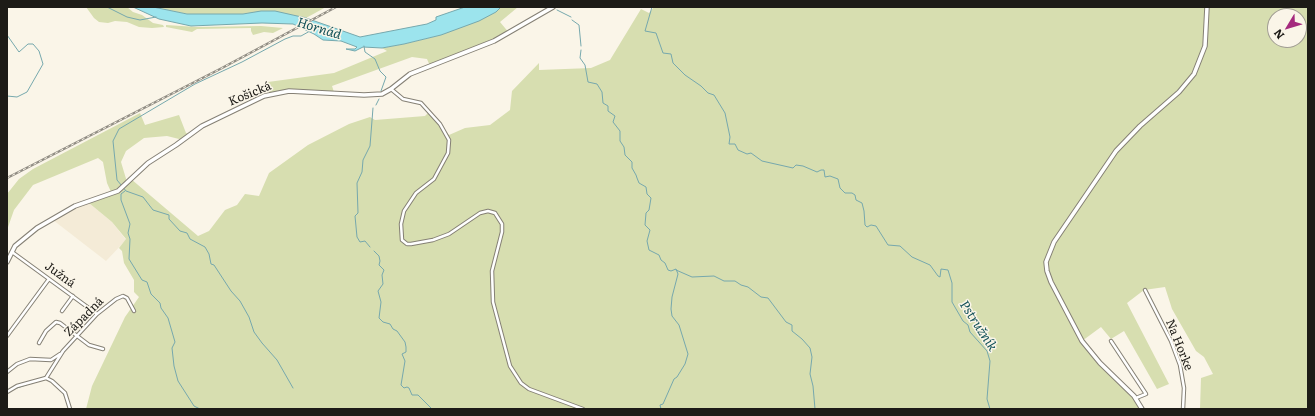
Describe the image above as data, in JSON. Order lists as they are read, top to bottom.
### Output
{
  "streets": {
    "street": [
      "Košická",
      "Južná",
      "Západná",
      "Na Horke"
    ]
  },
  "crossings": [
    ["Košická", "Južná"],
    ["Južná", "Západná"]
  ],
  "water": ["Hornád", "Pstružník"],
  "north": "bottom left"
}
